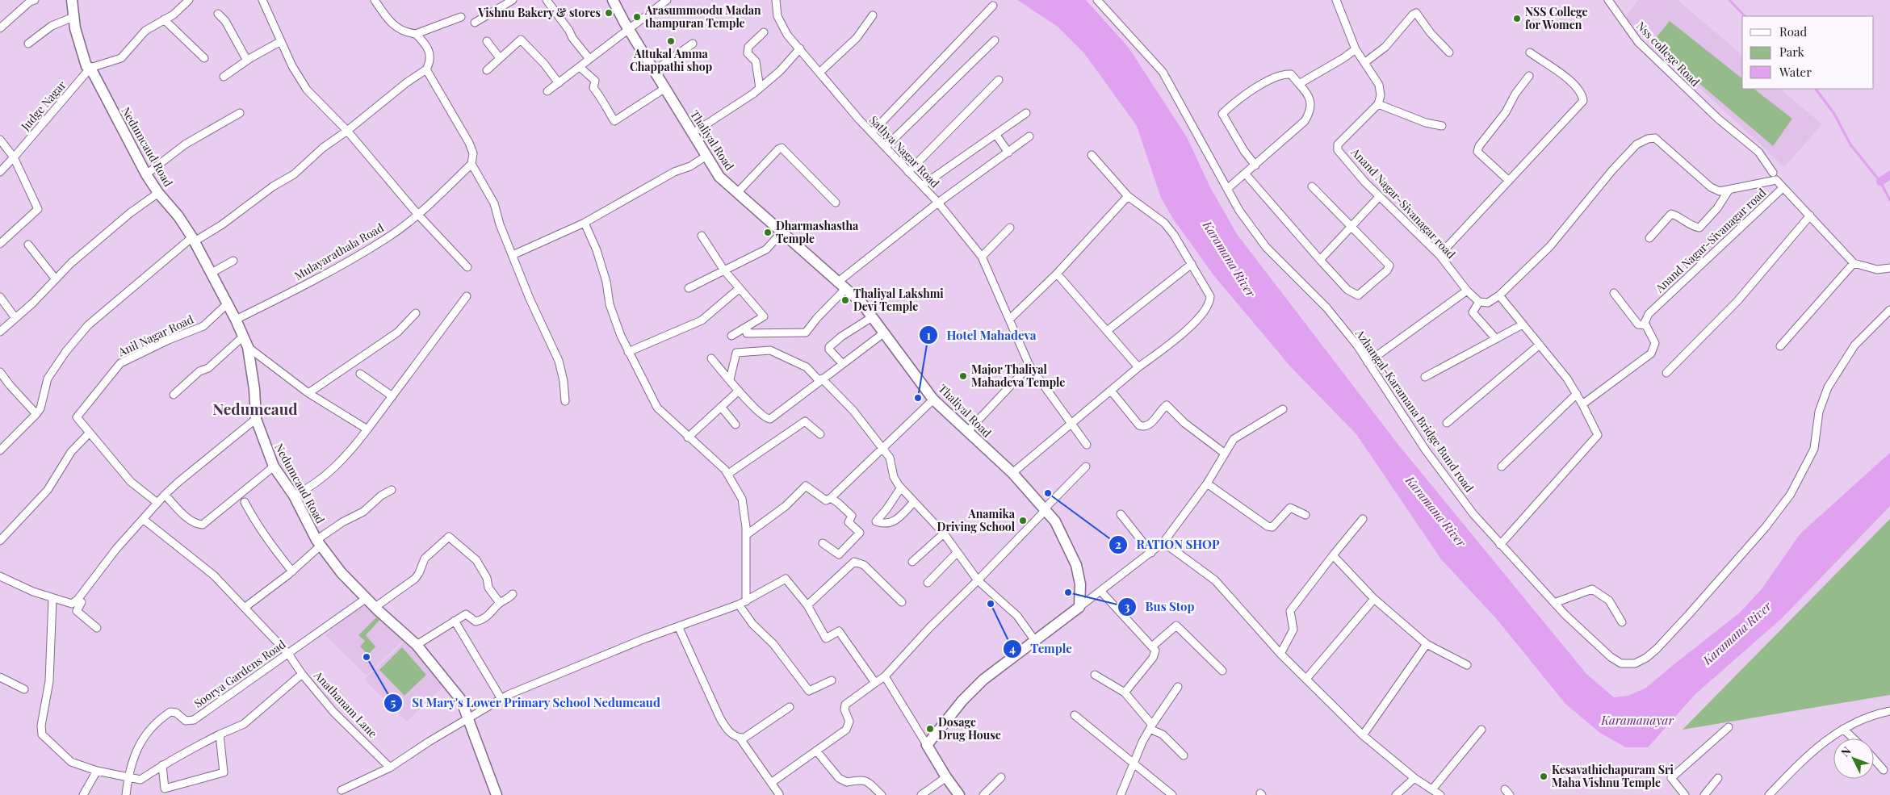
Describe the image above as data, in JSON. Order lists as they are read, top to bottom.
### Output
{
  "streets": {
    "street": [
      "Nss college Road",
      "Judge Nagar",
      "Thaliyal Road",
      "Nedumcaud Road",
      "Sathya Nagar Road",
      "Anand Nagar-Sivanagar road",
      "Mulayarathala Road",
      "Anil Nagar Road",
      "Azhangal-Karamana Bridge Bund road",
      "Soorya Gardens Road",
      "Anathanam Lane"
    ]
  },
  "crossings": [
    ["Judge Nagar", "Nedumcaud Road"],
    ["Thaliyal Road", "Sathya Nagar Road"],
    ["Nedumcaud Road", "Mulayarathala Road"],
    ["Nedumcaud Road", "Anil Nagar Road"],
    ["Nedumcaud Road", "Soorya Gardens Road"],
    ["Soorya Gardens Road", "Anathanam Lane"]
  ],
  "districts": ["Nedumcaud"],
  "water": ["Karamana River", "Karamanayar"],
  "places": [
    "Vishnu Bakery & stores",
    "Arasummoodu Madan thampuran Temple",
    "NSS College for Women",
    "Attukal Amma Chappathi shop",
    "Dharmashastha Temple",
    "Thaliyal Lakshmi Devi Temple",
    "Major Thaliyal Mahadeva Temple",
    "Hotel Mahadeva",
    "RATION SHOP",
    "Anamika Driving School",
    "Bus Stop",
    "Temple",
    "St Mary's Lower Primary School Nedumcaud",
    "Dosage Drug House",
    "Kesavathichapuram Sri Maha Vishnu Temple"
  ],
  "legend": ["Road", "Park", "Water"],
  "north": "top left"
}
